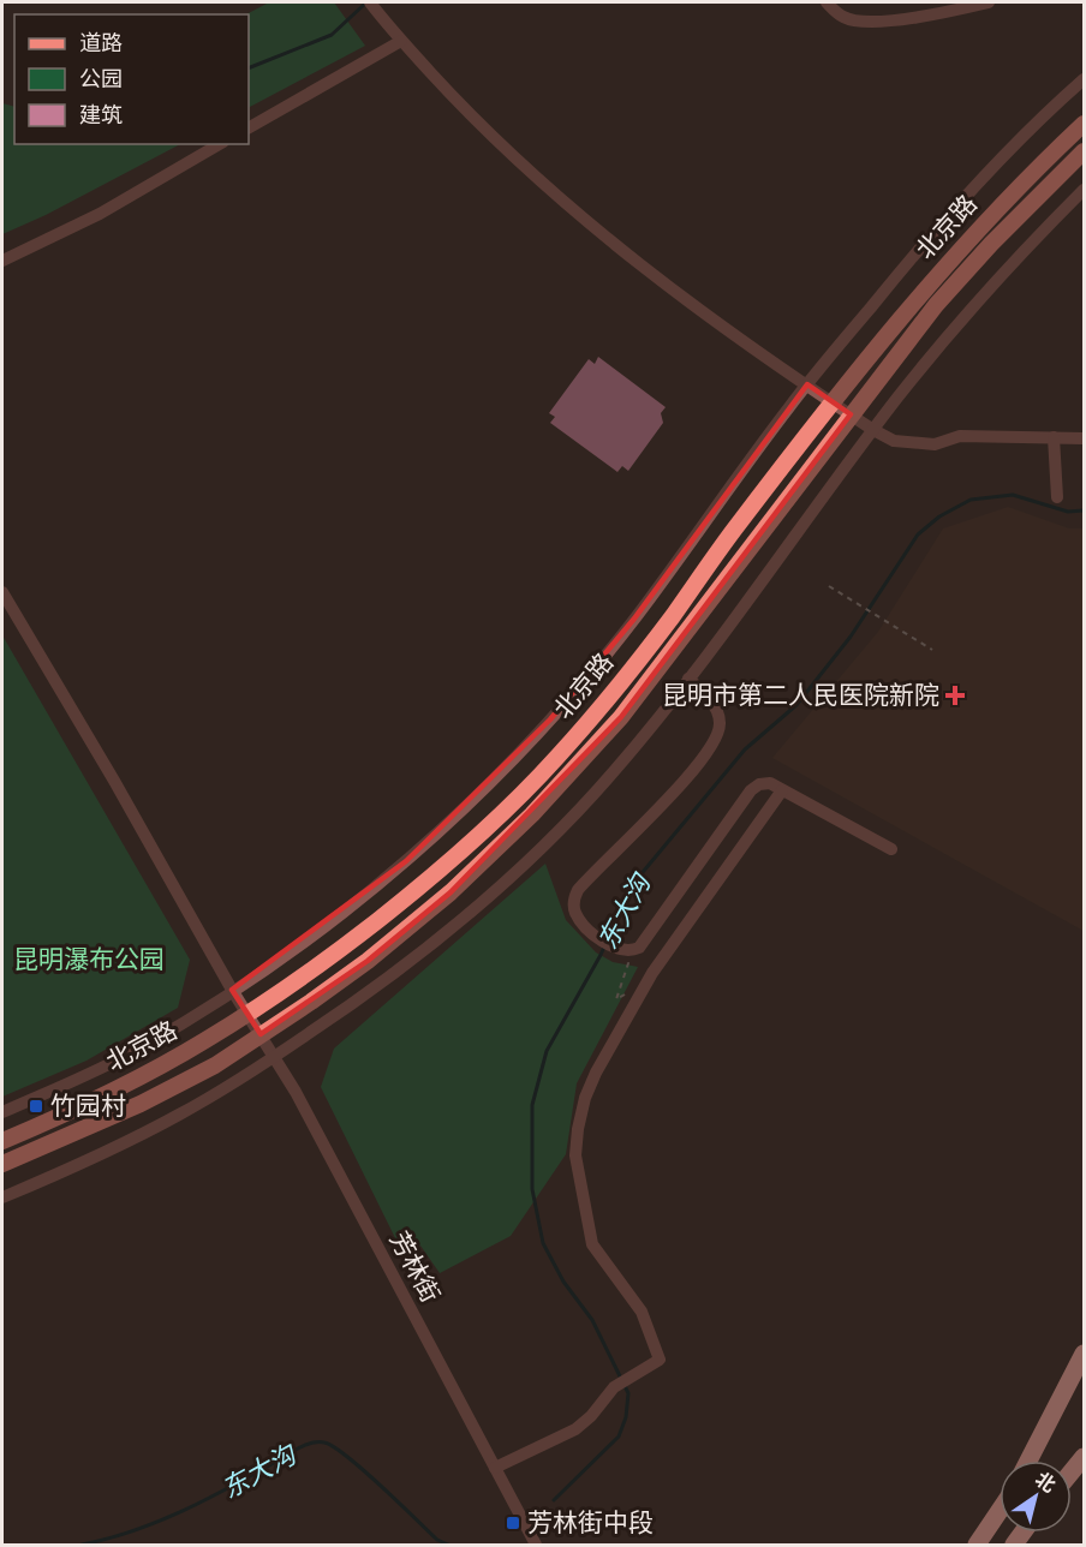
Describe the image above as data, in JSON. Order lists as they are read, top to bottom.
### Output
{
  "streets": {
    "main road": ["北京路"],
    "street": ["芳林街"]
  },
  "crossings": [
    ["北京路", "芳林街"]
  ],
  "water": ["东大沟"],
  "parks": ["昆明瀑布公园"],
  "places": {
    "health": ["昆明市第二人民医院新院"],
    "transit": ["竹园村", "芳林街中段"]
  },
  "legend": ["道路", "公园", "建筑"],
  "north": "top right"
}
